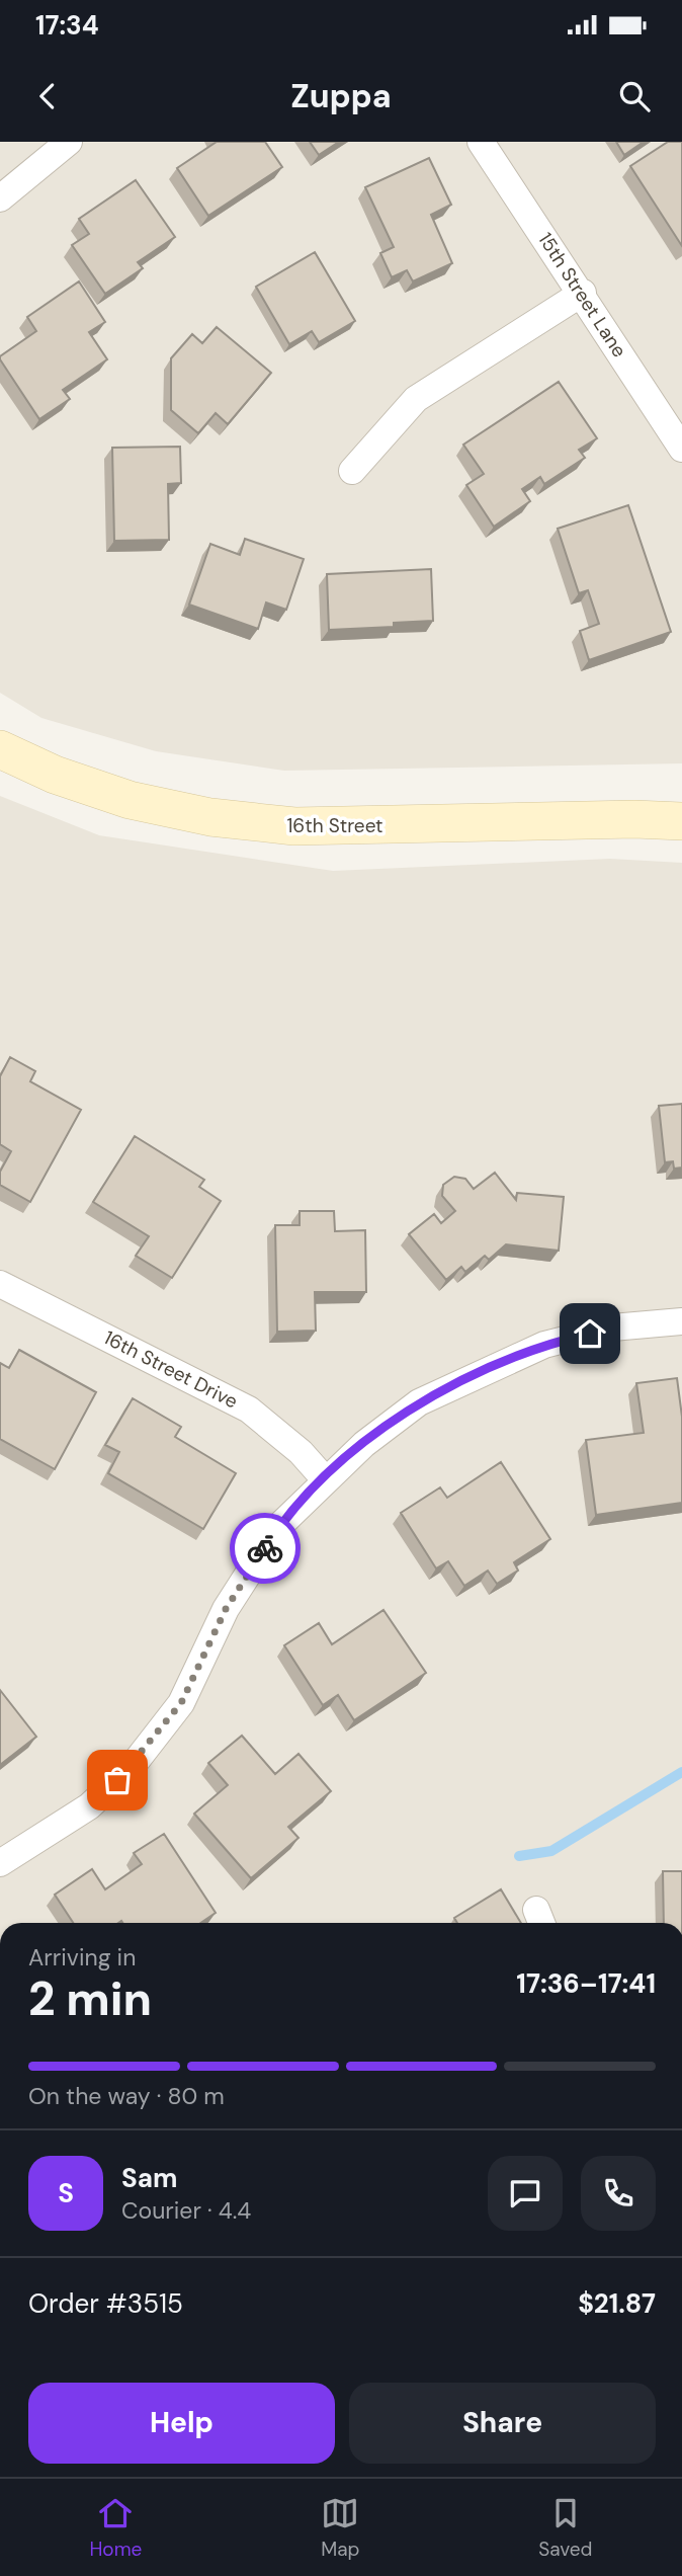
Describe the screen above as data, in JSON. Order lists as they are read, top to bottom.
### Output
{
  "streets": {
    "main road": ["16th Street"],
    "street": ["15th Street Lane", "16th Street Drive"]
  },
  "page": {
    "status": "17:34",
    "header": "Zuppa",
    "heading": ["2 min", "Arriving in", "17:36–17:41"],
    "panel": [
      "Sam",
      "Courier · 4.4",
      "Order #3515",
      "$21.87"
    ],
    "bar": "On the way · 80 m",
    "round": "S",
    "buttons": ["Help", "Share"],
    "tabs": ["Home", "Map", "Saved"]
  }
}
